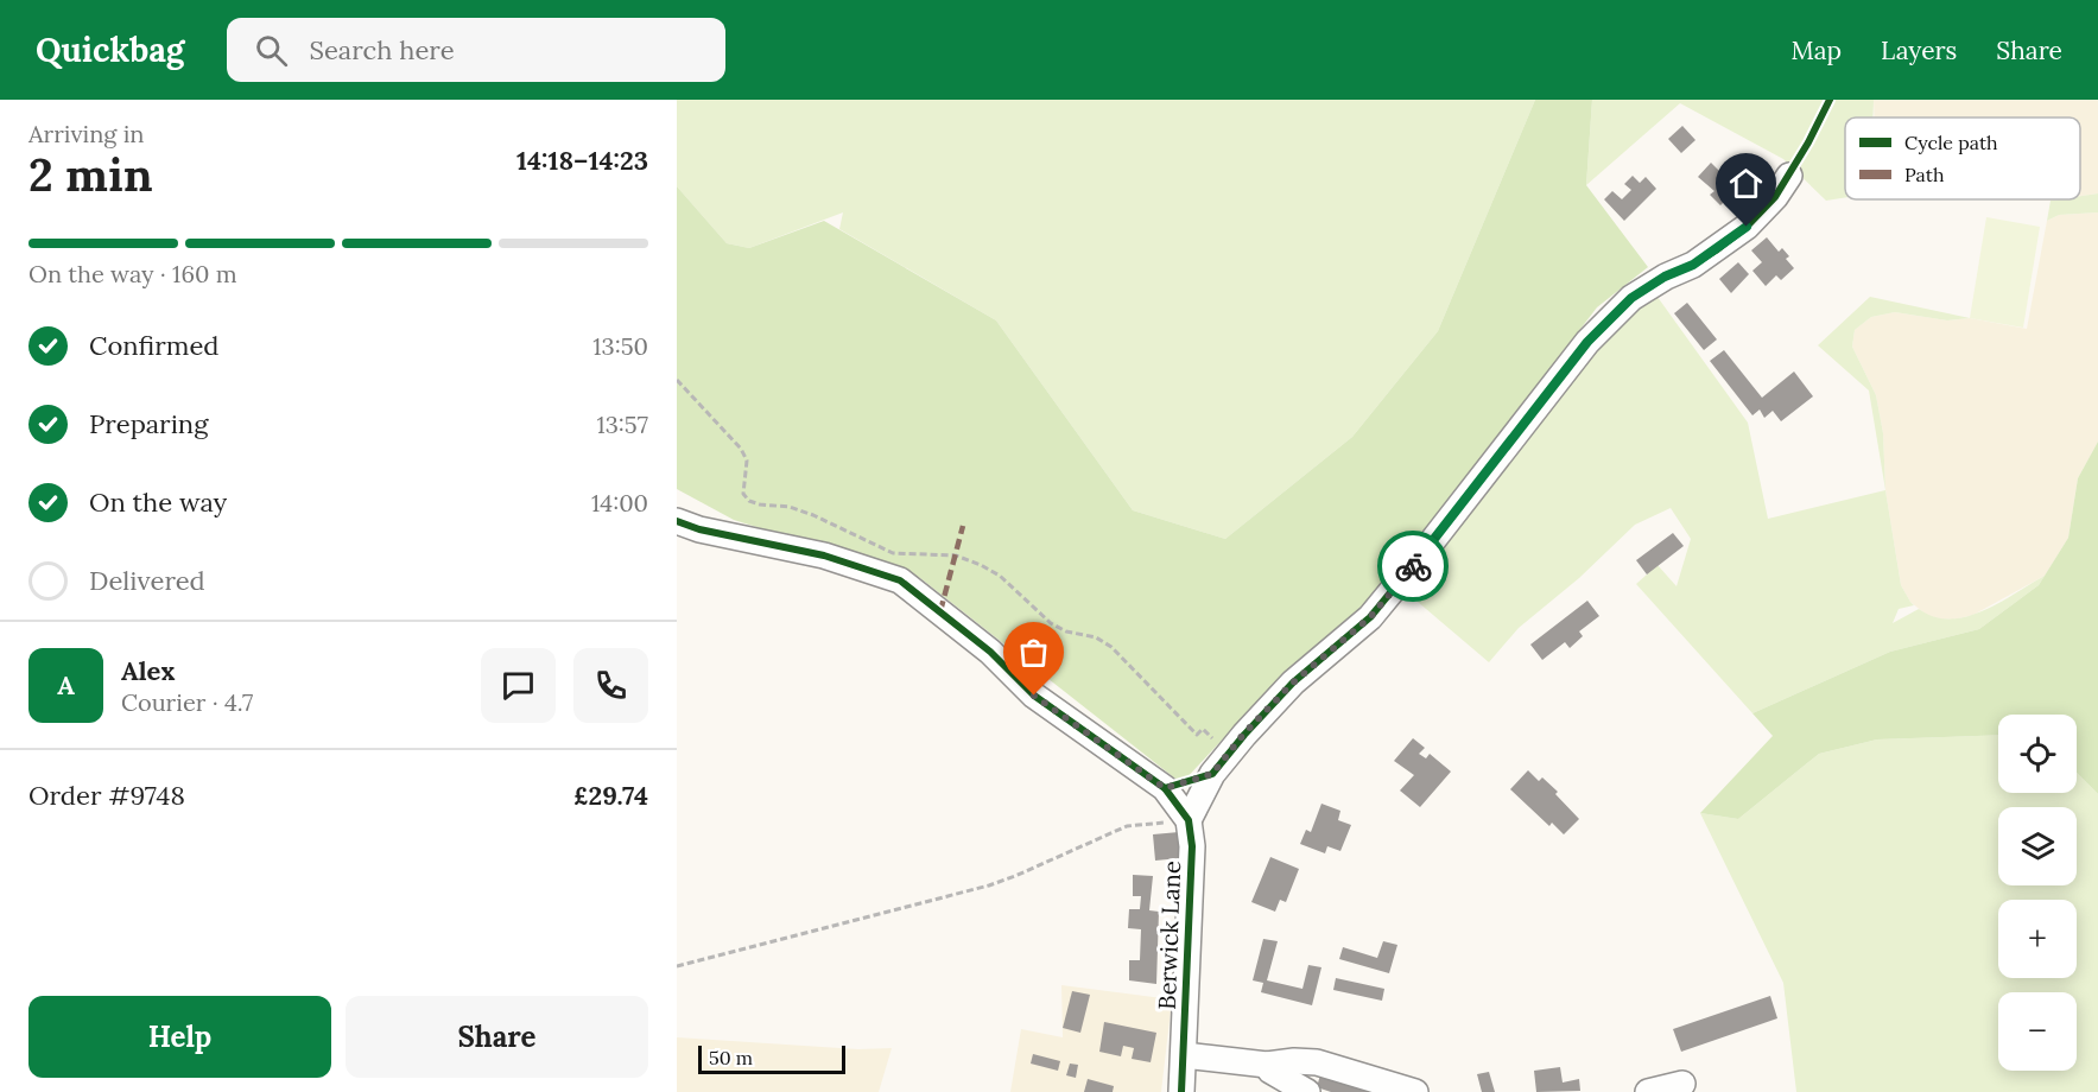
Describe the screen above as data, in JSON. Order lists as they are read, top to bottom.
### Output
{
  "streets": {
    "street": ["Berwick Lane"]
  },
  "legend": ["Cycle path", "Path"],
  "scale_bar": "50 m",
  "page": {
    "header": "Quickbag",
    "search": "Search here",
    "nav": ["Map", "Layers", "Share"],
    "heading": ["2 min", "Arriving in", "14:18–14:23"],
    "panel": [
      "Alex",
      "Courier · 4.7",
      "Order #9748",
      "£29.74"
    ],
    "bar": "On the way · 160 m",
    "list": [
      ["Confirmed", "13:50"],
      ["Preparing", "13:57"],
      ["On the way", "14:00"],
      "Delivered"
    ],
    "round": "A",
    "map_buttons": ["+", "−"],
    "buttons": ["Help", "Share"],
    "scale": "50 m"
  }
}
